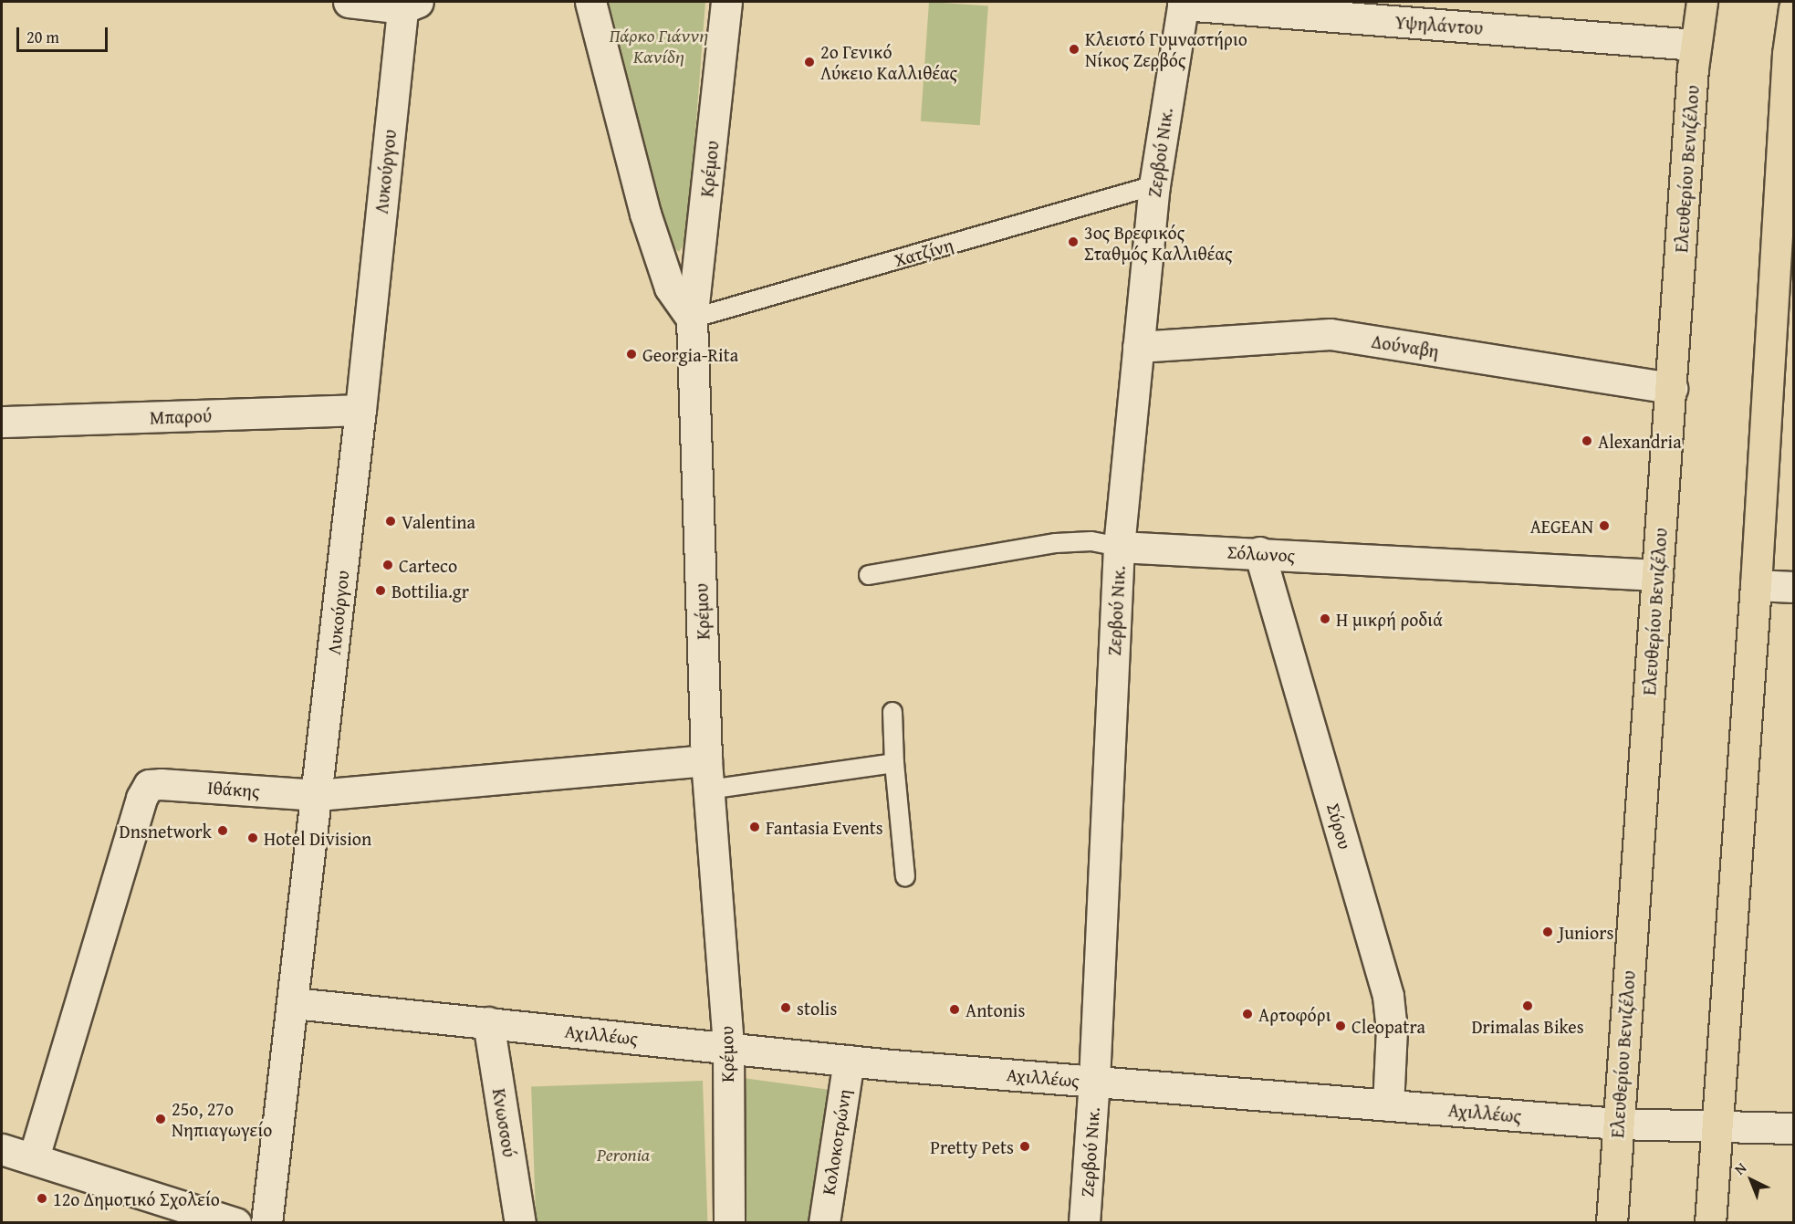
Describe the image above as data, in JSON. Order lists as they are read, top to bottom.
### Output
{
  "streets": {
    "main road": ["Ελευθερίου Βενιζέλου"],
    "street": [
      "Υψηλάντου",
      "Ζερβού Νικ.",
      "Κρέμου",
      "Λυκούργου",
      "Δούναβη",
      "Μπαρού",
      "Σόλωνος",
      "Ιθάκης",
      "Σύρου",
      "Αχιλλέως",
      "Κνωσσού",
      "Κολοκοτρώνη"
    ],
    "lane": ["Χατζίνη"]
  },
  "crossings": [
    ["Υψηλάντου", "Ζερβού Νικ."],
    ["Υψηλάντου", "Ελευθερίου Βενιζέλου"],
    ["Ζερβού Νικ.", "Χατζίνη"],
    ["Ζερβού Νικ.", "Δούναβη"],
    ["Ζερβού Νικ.", "Σόλωνος"],
    ["Ζερβού Νικ.", "Αχιλλέως"],
    ["Κρέμου", "Χατζίνη"],
    ["Κρέμου", "Ιθάκης"],
    ["Κρέμου", "Αχιλλέως"],
    ["Ελευθερίου Βενιζέλου", "Δούναβη"],
    ["Ελευθερίου Βενιζέλου", "Σόλωνος"],
    ["Ελευθερίου Βενιζέλου", "Αχιλλέως"],
    ["Λυκούργου", "Μπαρού"],
    ["Λυκούργου", "Ιθάκης"],
    ["Λυκούργου", "Αχιλλέως"],
    ["Σόλωνος", "Σύρου"],
    ["Σύρου", "Αχιλλέως"],
    ["Αχιλλέως", "Κνωσσού"],
    ["Αχιλλέως", "Κολοκοτρώνη"]
  ],
  "parks": ["Πάρκο Γιάννη Κανίδη", "Peronia"],
  "places": [
    "Κλειστό Γυμναστήριο Νίκος Ζερβός",
    "2ο Γενικό Λύκειο Καλλιθέας",
    "3ος Βρεφικός Σταθμός Καλλιθέας",
    "Georgia-Rita",
    "Alexandria",
    "Valentina",
    "AEGEAN",
    "Carteco",
    "Bottilia.gr",
    "Η μικρή ροδιά",
    "Fantasia Events",
    "Dnsnetwork",
    "Hotel Division",
    "Juniors",
    "Drimalas Bikes",
    "stolis",
    "Antonis",
    "Αρτοφόρι",
    "Cleopatra",
    "25ο, 27ο Νηπιαγωγείο",
    "Pretty Pets",
    "12ο Δημοτικό Σχολείο"
  ],
  "scale_bar": "20 m",
  "north": "top left"
}
